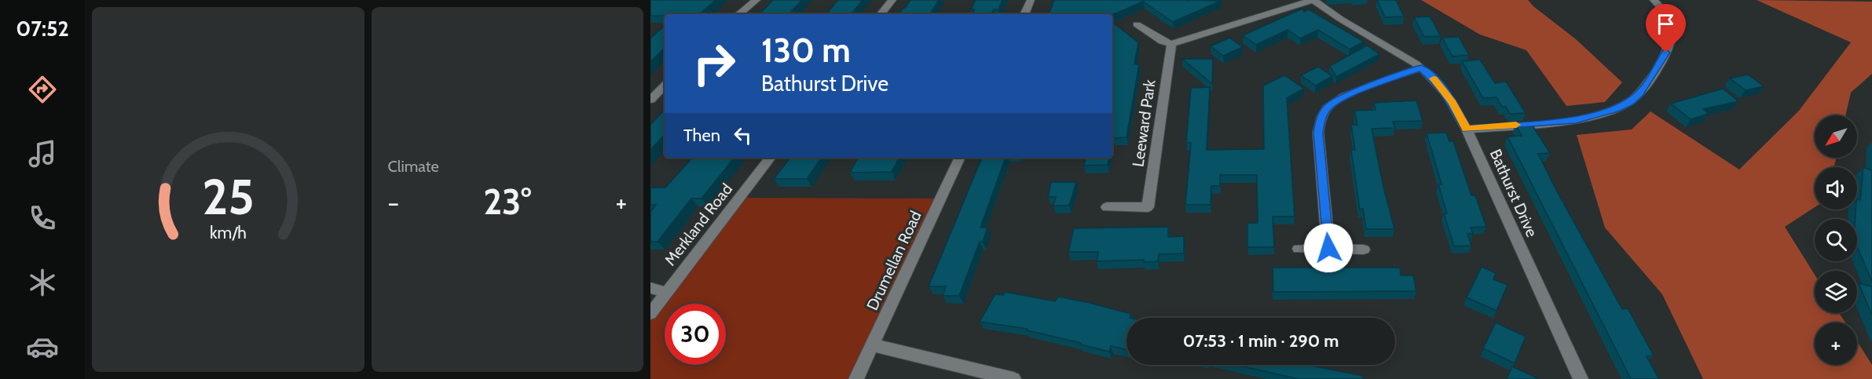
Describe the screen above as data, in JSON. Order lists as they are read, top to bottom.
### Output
{
  "streets": {
    "street": [
      "Leeward Park",
      "Bathurst Drive",
      "Merkland Road",
      "Drumellan Road"
    ]
  },
  "north": "bottom left",
  "page": {
    "tabs": "07:52",
    "tile": "Climate",
    "turn": ["130 m", "Bathurst Drive"],
    "then": "Then",
    "map_buttons": "+",
    "heat": ["−", "23°", "+"],
    "limit": "30",
    "trip": "07:53 · 1 min · 290 m",
    "gauge": ["25", "km/h"]
  }
}
